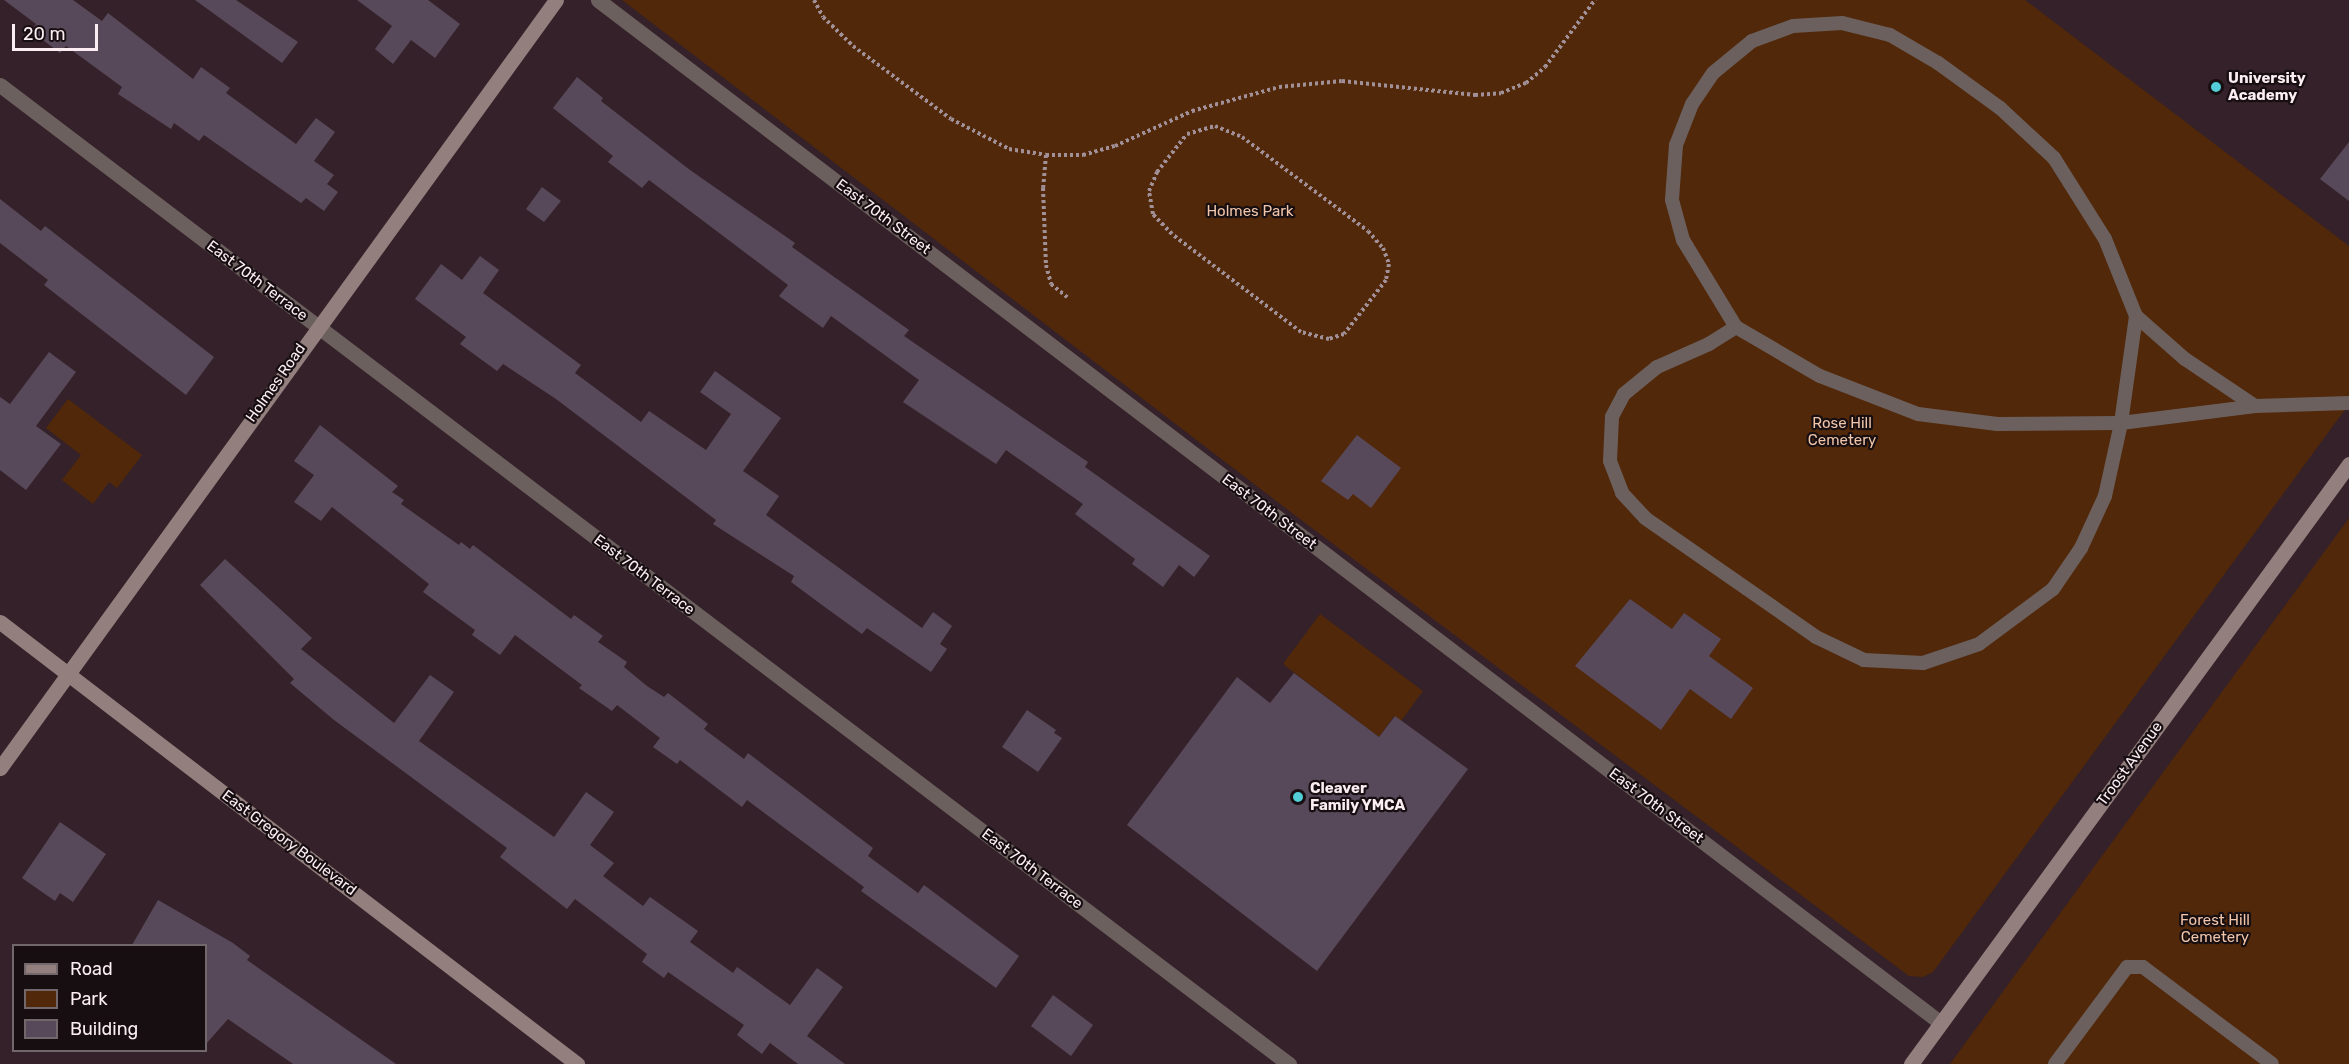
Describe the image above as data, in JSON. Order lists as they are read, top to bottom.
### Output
{
  "streets": {
    "main road": ["Holmes Road", "Troost Avenue", "East Gregory Boulevard"],
    "street": ["East 70th Street", "East 70th Terrace"]
  },
  "crossings": [
    ["East 70th Street", "Troost Avenue"],
    ["East 70th Terrace", "Holmes Road"],
    ["Holmes Road", "East Gregory Boulevard"]
  ],
  "parks": ["Holmes Park", "Rose Hill Cemetery", "Forest Hill Cemetery"],
  "places": ["University Academy", "Cleaver Family YMCA"],
  "legend": ["Road", "Park", "Building"],
  "scale_bar": "20 m"
}
